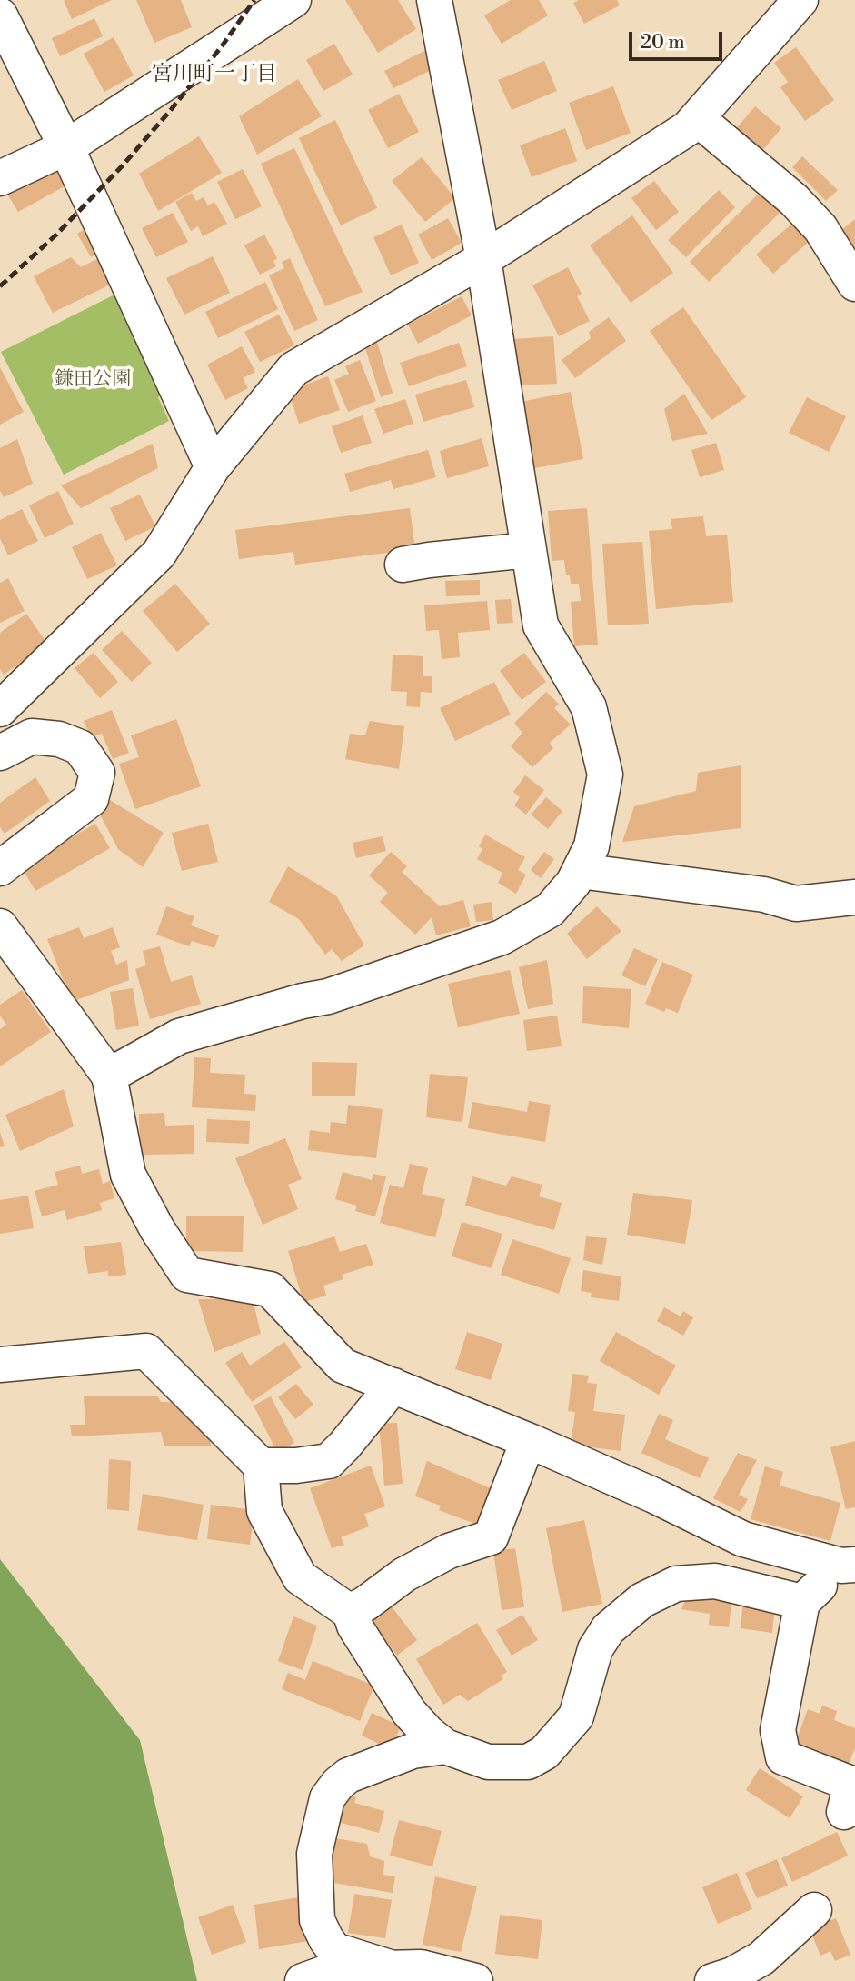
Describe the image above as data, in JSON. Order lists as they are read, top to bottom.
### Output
{
  "districts": ["宮川町一丁目"],
  "parks": ["鎌田公園"],
  "scale_bar": "20 m"
}
